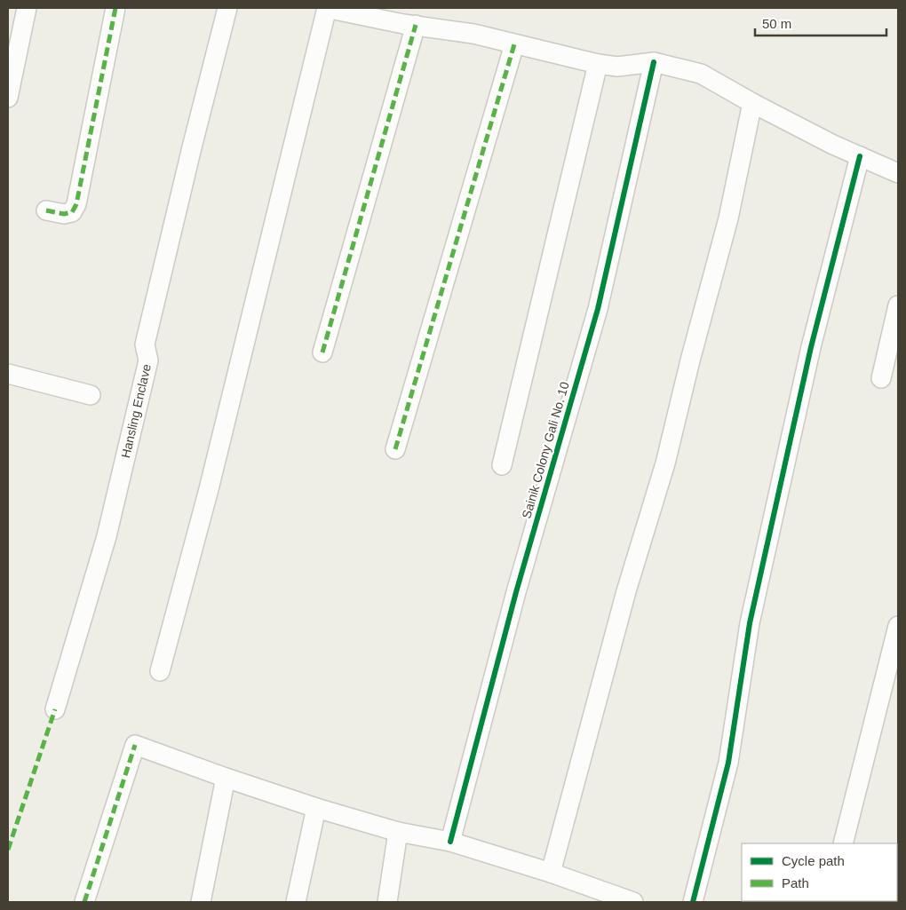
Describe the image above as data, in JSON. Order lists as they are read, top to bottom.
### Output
{
  "streets": {
    "street": ["Hansling Enclave", "Sainik Colony Gali No. 10"]
  },
  "legend": ["Cycle path", "Path"],
  "scale_bar": "50 m"
}
